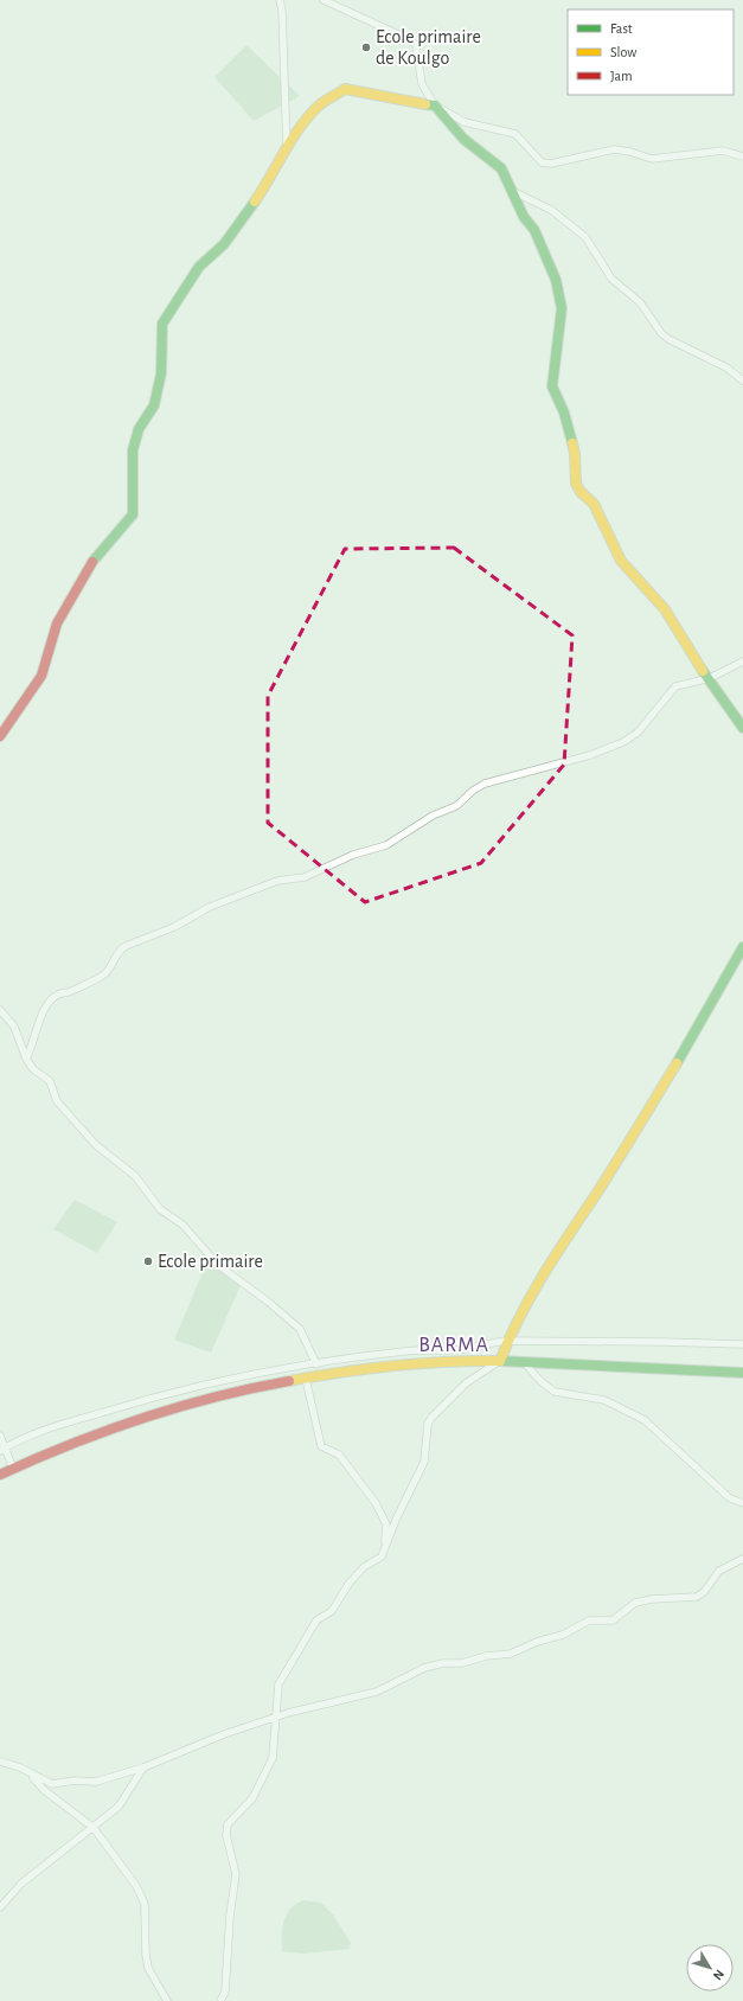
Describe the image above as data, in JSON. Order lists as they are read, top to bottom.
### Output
{
  "districts": ["BARMA"],
  "places": ["Ecole primaire de Koulgo", "Ecole primaire"],
  "legend": ["Fast", "Slow", "Jam"],
  "north": "bottom right"
}
